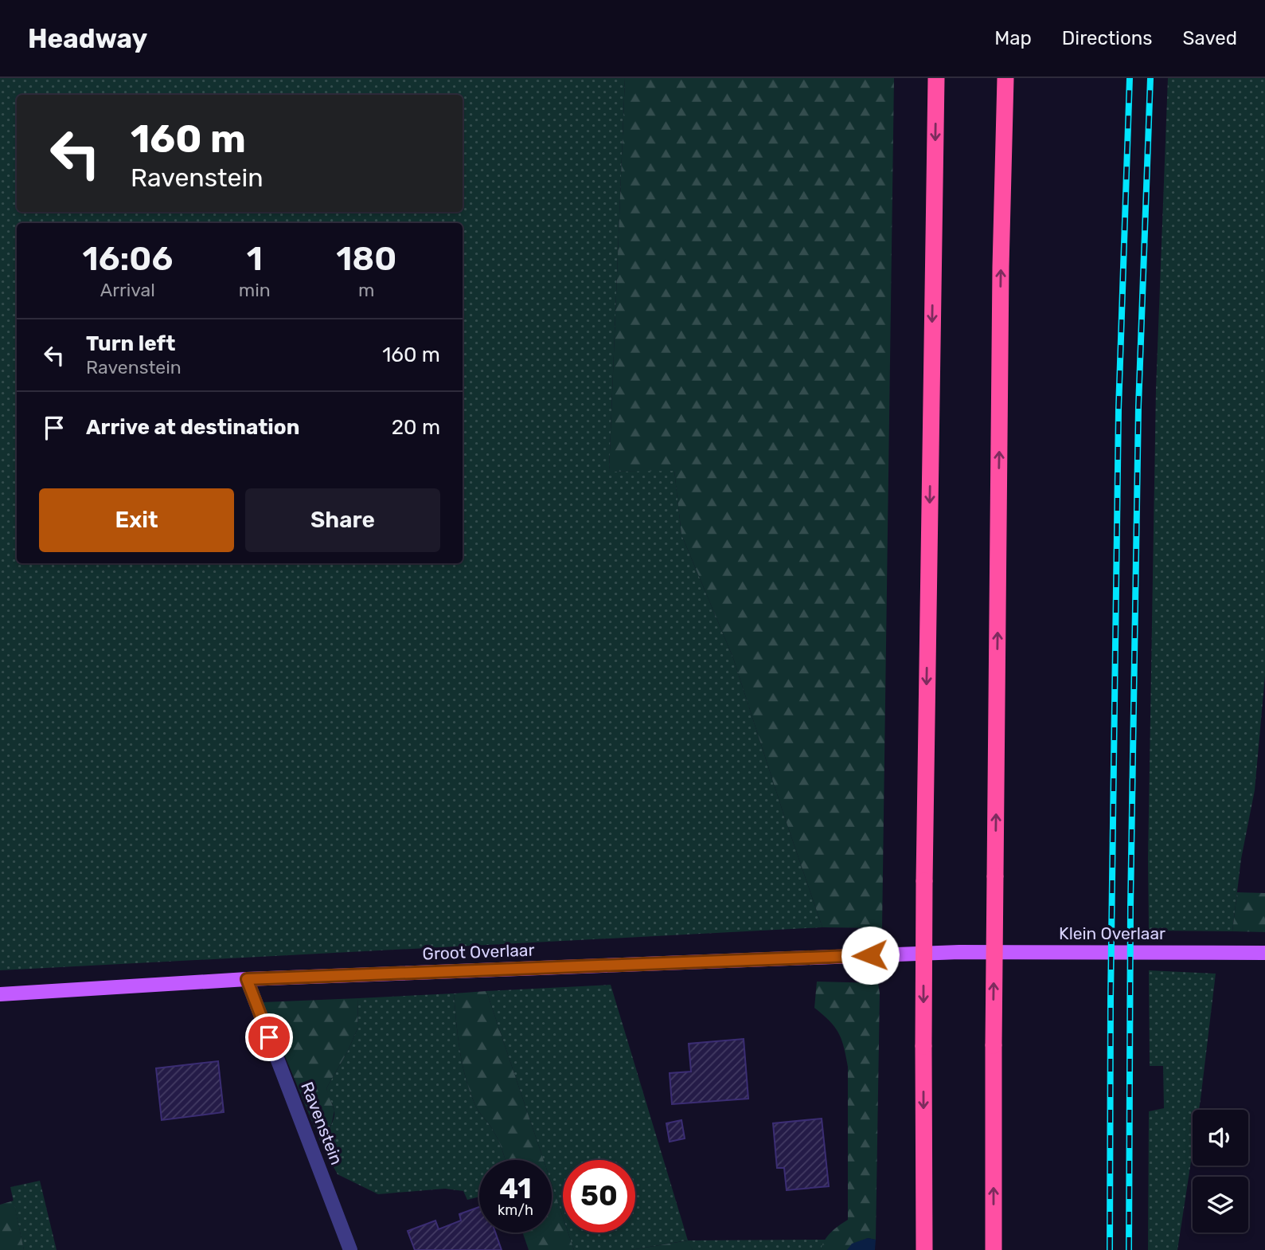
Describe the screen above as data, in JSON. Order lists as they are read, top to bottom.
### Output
{
  "streets": {
    "main road": ["Klein Overlaar", "Groot Overlaar"],
    "street": ["Ravenstein"]
  },
  "crossings": [
    ["Klein Overlaar", "Groot Overlaar"],
    ["Groot Overlaar", "Ravenstein"]
  ],
  "page": {
    "header": "Headway",
    "nav": ["Map", "Directions", "Saved"],
    "turn": ["160 m", "Ravenstein"],
    "eta": [
      "16:06",
      "Arrival",
      "1",
      "min",
      "180",
      "m"
    ],
    "list": [
      {
        "name": "Turn left",
        "note": "Ravenstein",
        "value": "160 m"
      },
      {
        "name": "Arrive at destination",
        "value": "20 m"
      }
    ],
    "buttons": ["Exit", "Share"],
    "speed": "41 km/h",
    "limit": "50"
  }
}
